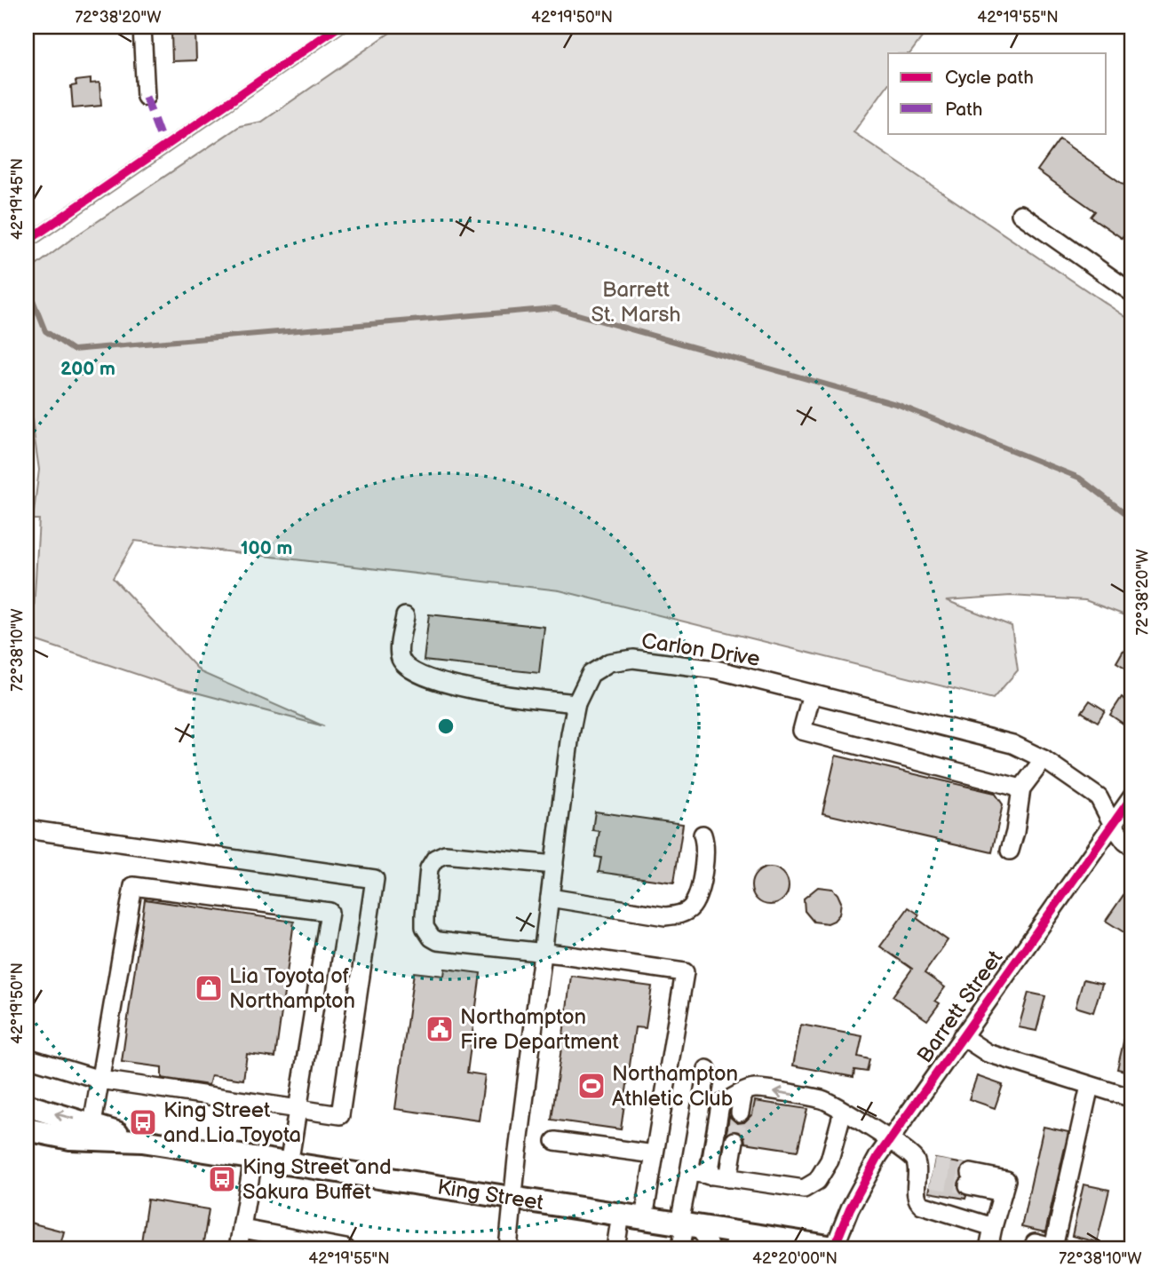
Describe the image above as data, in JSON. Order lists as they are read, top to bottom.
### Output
{
  "streets": {
    "main road": ["King Street"],
    "street": ["Carlon Drive", "Barrett Street"]
  },
  "crossings": [
    ["Carlon Drive", "Barrett Street"],
    ["Carlon Drive", "King Street"],
    ["Barrett Street", "King Street"]
  ],
  "parks": ["Barrett St. Marsh"],
  "places": {
    "shop": ["Lia Toyota of Northampton"],
    "public building": ["Northampton Fire Department"],
    "sports": ["Northampton Athletic Club"],
    "bus stop": ["King Street and Lia Toyota", "King Street and Sakura Buffet"]
  },
  "legend": ["Cycle path", "Path"],
  "coordinates": [
    "72°38'20\"W",
    "42°19'50\"N",
    "42°19'55\"N",
    "42°19'45\"N",
    "72°38'10\"W",
    "42°20'00\"N"
  ],
  "rings": ["200 m", "100 m"]
}
